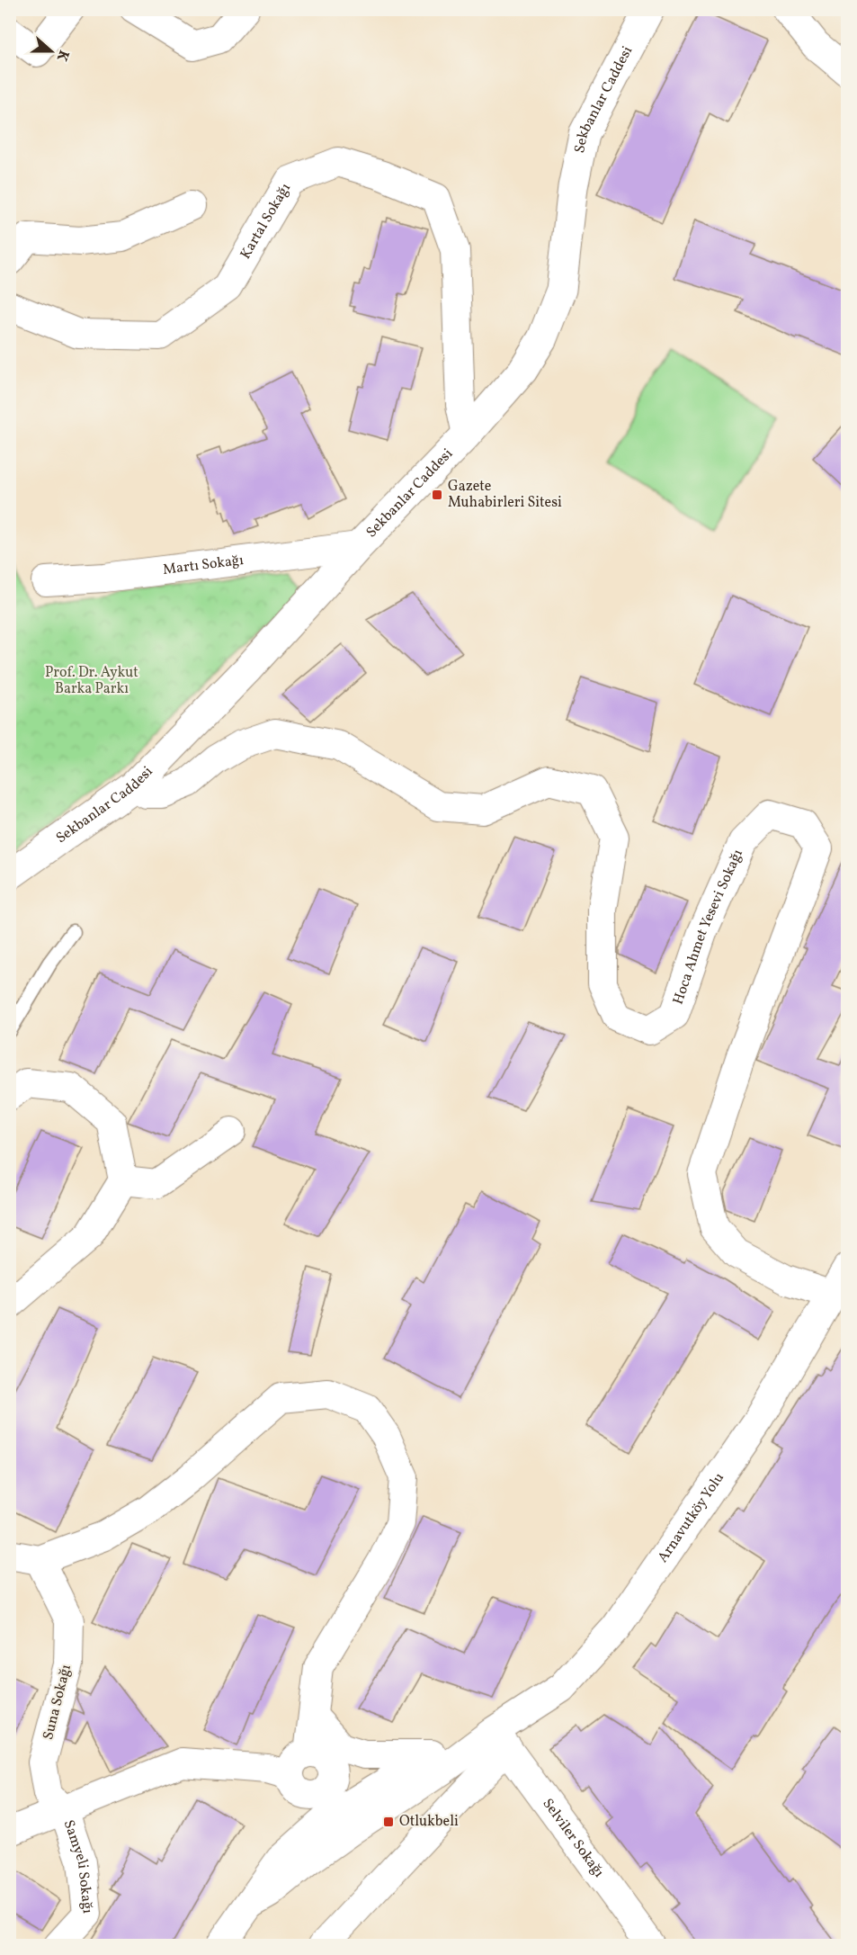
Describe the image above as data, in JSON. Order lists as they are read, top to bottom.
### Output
{
  "streets": {
    "main road": ["Sekbanlar Caddesi", "Arnavutköy Yolu"],
    "street": [
      "Kartal Sokağı",
      "Martı Sokağı",
      "Hoca Ahmet Yesevi Sokağı",
      "Suna Sokağı",
      "Selviler Sokağı",
      "Samyeli Sokağı"
    ]
  },
  "crossings": [
    ["Sekbanlar Caddesi", "Kartal Sokağı"],
    ["Sekbanlar Caddesi", "Martı Sokağı"],
    ["Sekbanlar Caddesi", "Hoca Ahmet Yesevi Sokağı"],
    ["Hoca Ahmet Yesevi Sokağı", "Arnavutköy Yolu"],
    ["Arnavutköy Yolu", "Selviler Sokağı"],
    ["Suna Sokağı", "Samyeli Sokağı"]
  ],
  "parks": ["Prof. Dr. Aykut Barka Parkı"],
  "places": {
    "transit": ["Gazete Muhabirleri Sitesi", "Otlukbeli"]
  },
  "north": "right"
}
